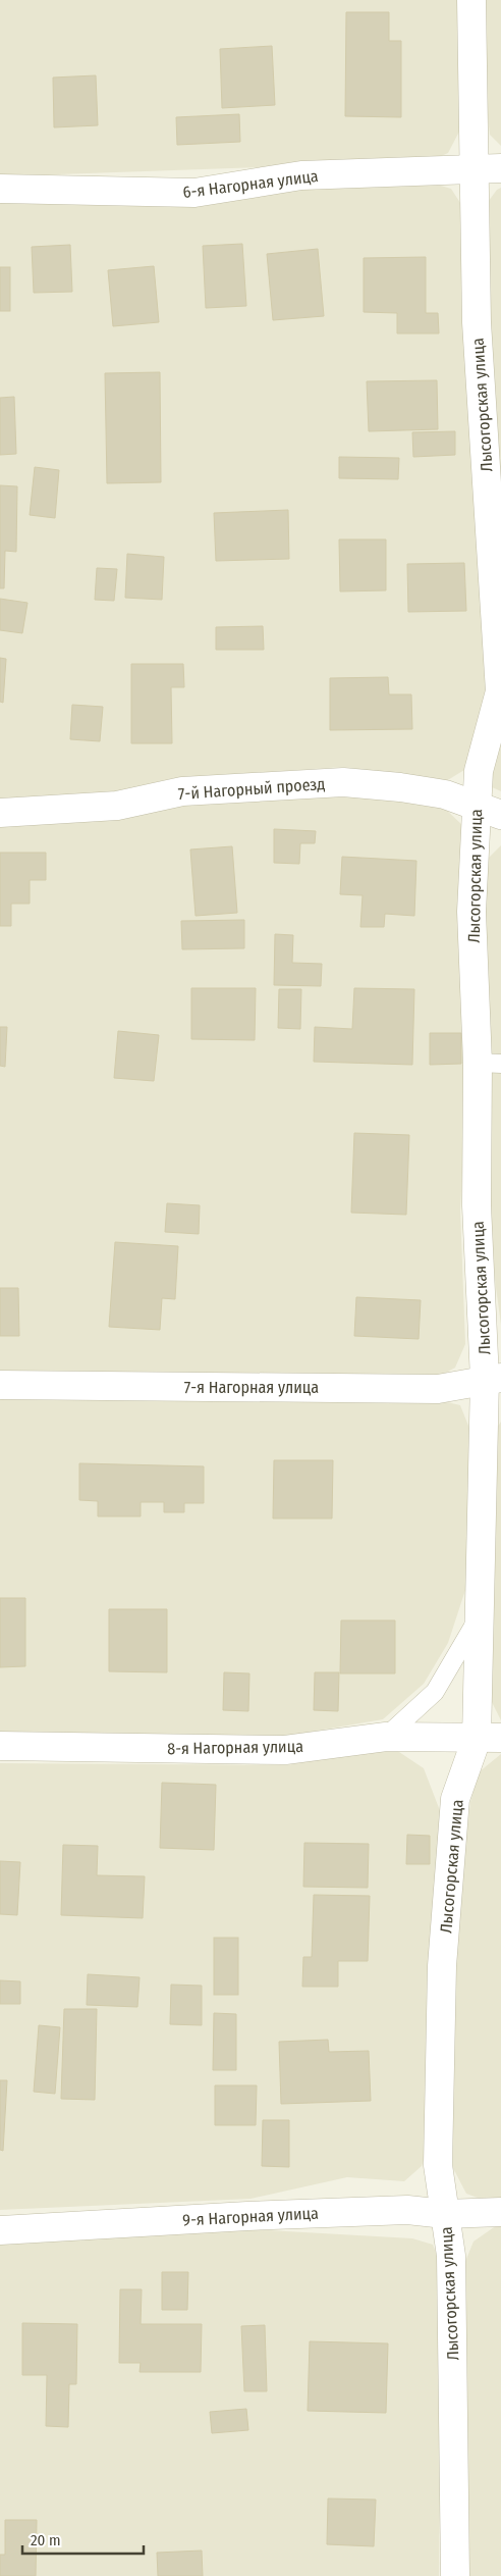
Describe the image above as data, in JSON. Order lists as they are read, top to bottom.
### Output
{
  "streets": {
    "street": [
      "6-я Нагорная улица",
      "Лысогорская улица",
      "7-й Нагорный проезд",
      "7-я Нагорная улица",
      "8-я Нагорная улица",
      "9-я Нагорная улица"
    ]
  },
  "crossings": [
    ["6-я Нагорная улица", "Лысогорская улица"],
    ["Лысогорская улица", "7-й Нагорный проезд"],
    ["Лысогорская улица", "7-я Нагорная улица"],
    ["Лысогорская улица", "8-я Нагорная улица"],
    ["Лысогорская улица", "9-я Нагорная улица"]
  ],
  "scale_bar": "20 m"
}
